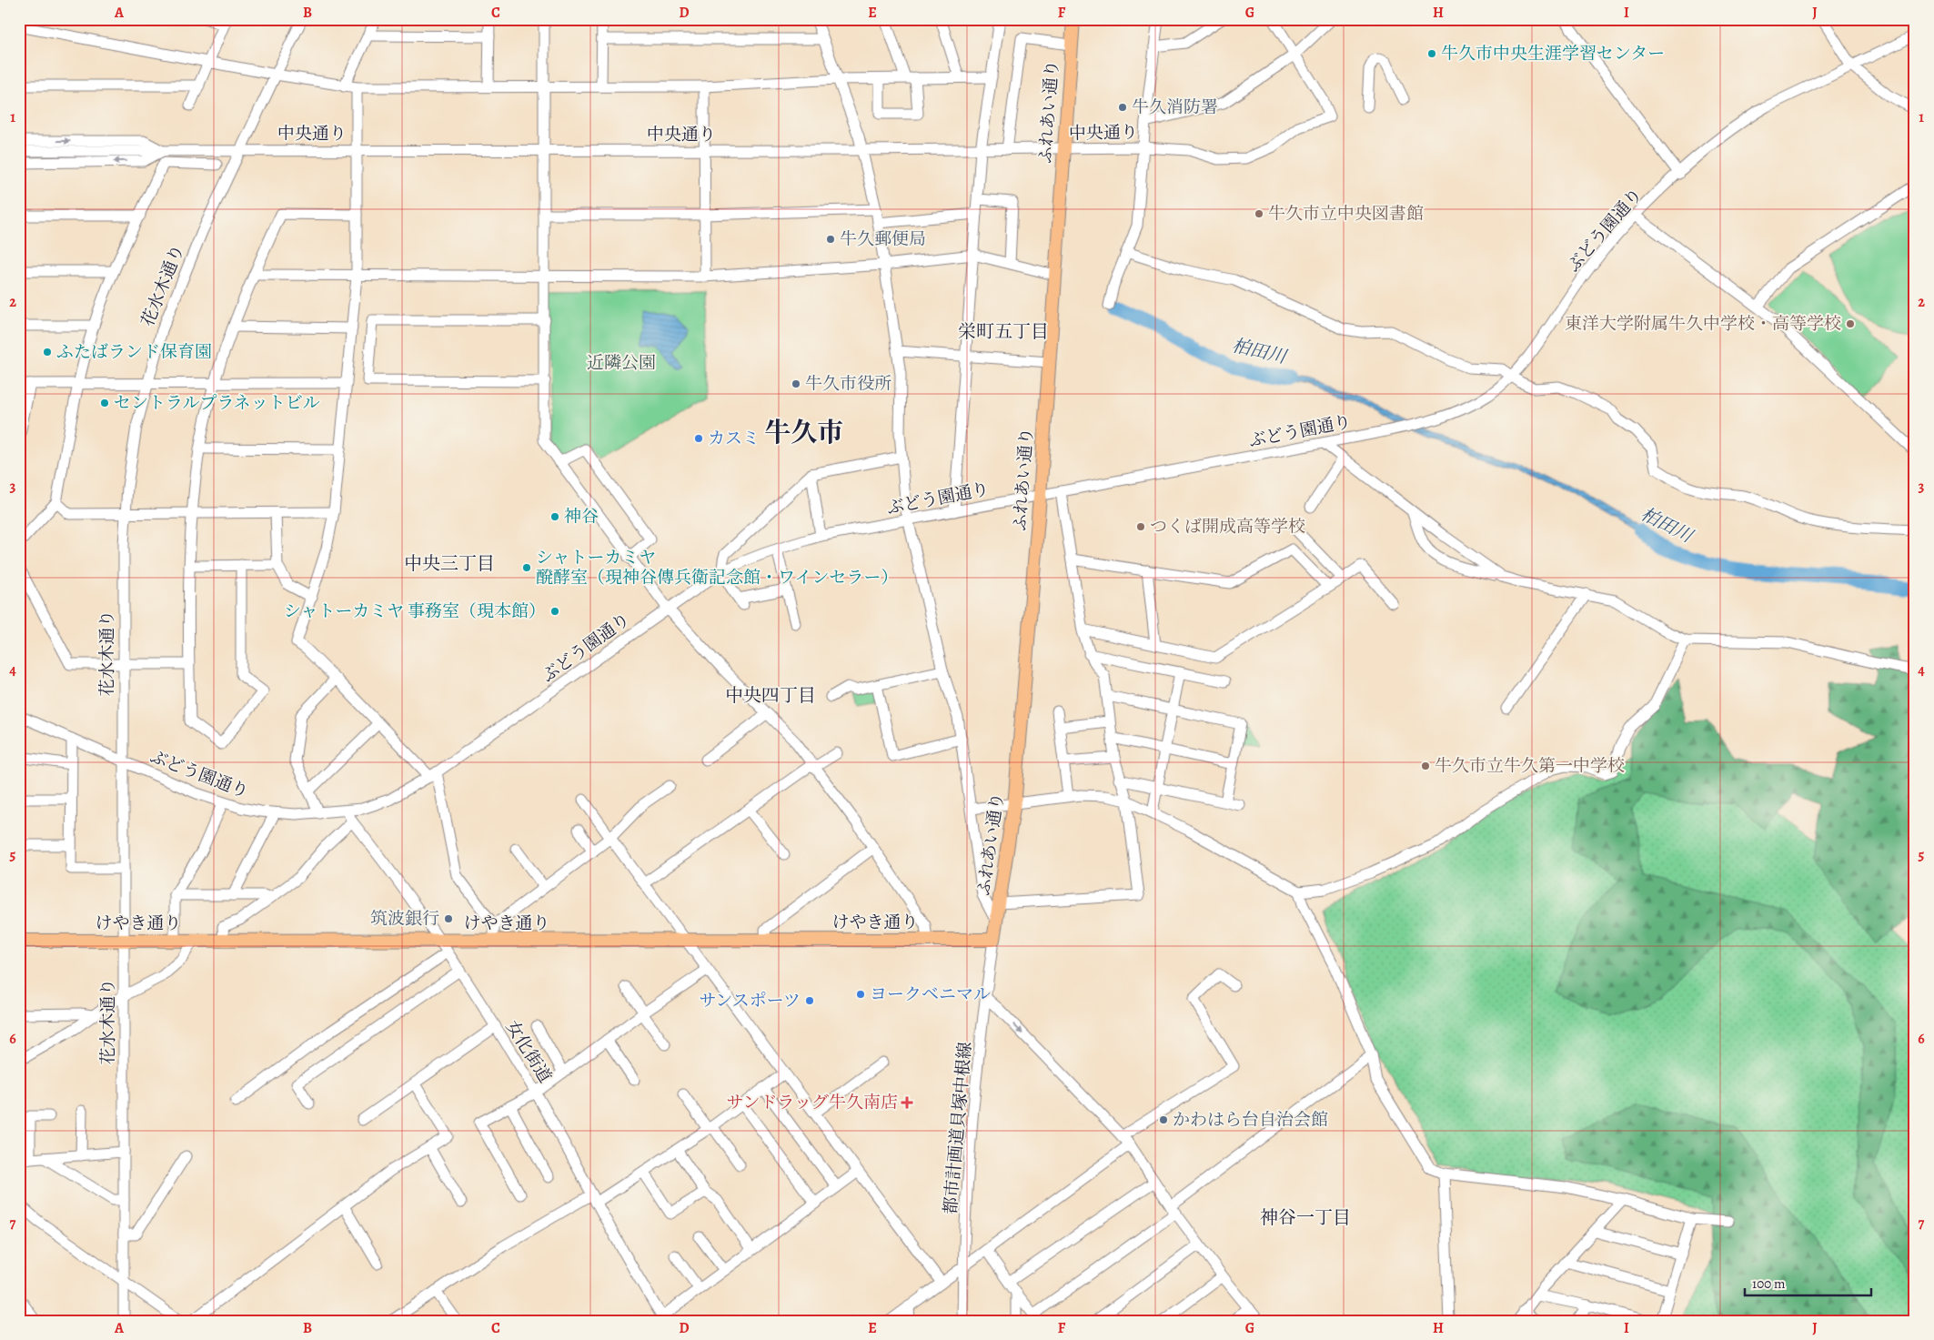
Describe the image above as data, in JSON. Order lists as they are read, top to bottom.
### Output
{
  "streets": {
    "main road": ["ふれあい通り", "けやき通り"],
    "street": [
      "中央通り",
      "ぶどう園通り",
      "花水木通り",
      "女化街道",
      "都市計画道貝塚中根線"
    ]
  },
  "crossings": [
    ["ふれあい通り", "中央通り"],
    ["ふれあい通り", "ぶどう園通り"],
    ["ふれあい通り", "けやき通り"],
    ["ふれあい通り", "都市計画道貝塚中根線"],
    ["中央通り", "花水木通り"],
    ["ぶどう園通り", "花水木通り"],
    ["ぶどう園通り", "女化街道"],
    ["花水木通り", "けやき通り"],
    ["けやき通り", "女化街道"],
    ["けやき通り", "都市計画道貝塚中根線"]
  ],
  "districts": [
    "栄町五丁目",
    "牛久市",
    "中央三丁目",
    "中央四丁目",
    "神谷一丁目"
  ],
  "water": ["柏田川"],
  "parks": ["近隣公園"],
  "places": {
    "other": [
      "牛久市中央生涯学習センター",
      "牛久消防署",
      "牛久市立中央図書館",
      "牛久郵便局",
      "東洋大学附属牛久中学校・高等学校",
      "ふたばランド保育園",
      "牛久市役所",
      "セントラルプラネットビル",
      "カスミ",
      "神谷",
      "つくば開成高等学校",
      "シャトーカミヤ 醗酵室（現神谷傳兵衛記念館・ワインセラー）",
      "シャトーカミヤ 事務室（現本館）",
      "牛久市立牛久第一中学校",
      "筑波銀行",
      "ヨークベニマル",
      "サンスポーツ",
      "かわはら台自治会館"
    ],
    "health": ["サンドラッグ牛久南店"]
  },
  "scale_bar": "100 m",
  "grid": {
    "columns": [
      "A",
      "B",
      "C",
      "D",
      "E",
      "F",
      "G",
      "H",
      "I",
      "J"
    ],
    "rows": [
      "1",
      "2",
      "3",
      "4",
      "5",
      "6",
      "7"
    ]
  }
}
